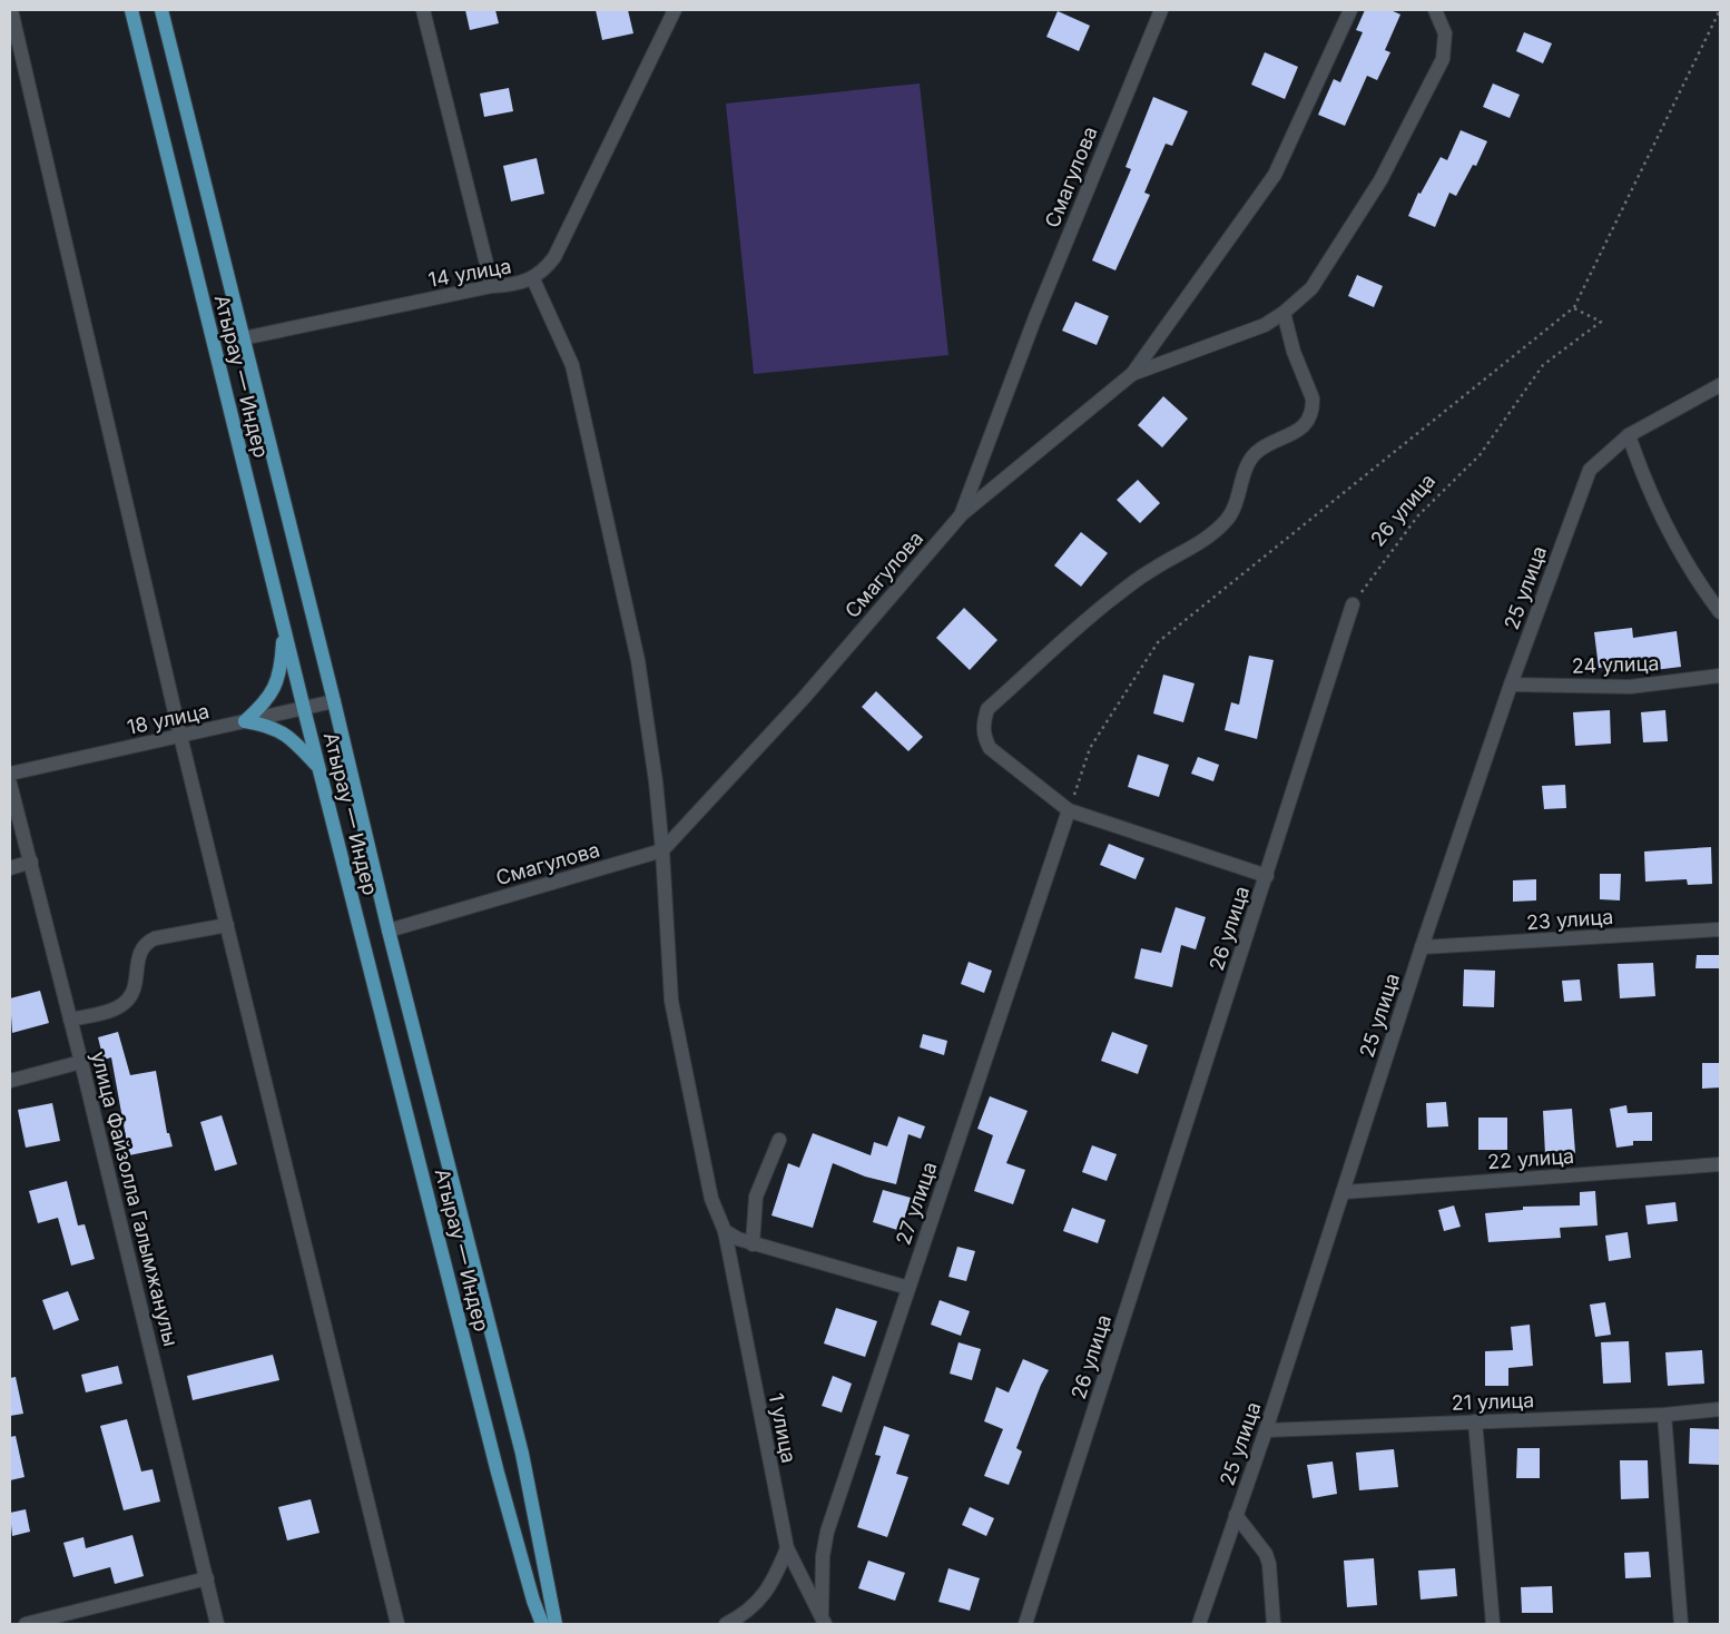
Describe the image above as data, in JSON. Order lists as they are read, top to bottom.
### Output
{
  "streets": {
    "main road": ["Атырау — Индер"],
    "street": [
      "Смагулова",
      "14 улица",
      "26 улица",
      "25 улица",
      "24 улица",
      "18 улица",
      "23 улица",
      "22 улица",
      "улица Файзолла Галымжанулы",
      "27 улица",
      "21 улица",
      "1 улица"
    ]
  },
  "crossings": [
    ["Смагулова", "Атырау — Индер"],
    ["Смагулова", "1 улица"],
    ["14 улица", "Атырау — Индер"],
    ["14 улица", "1 улица"],
    ["Атырау — Индер", "18 улица"],
    ["25 улица", "24 улица"],
    ["25 улица", "23 улица"],
    ["25 улица", "22 улица"],
    ["25 улица", "21 улица"],
    ["27 улица", "1 улица"]
  ]
}
